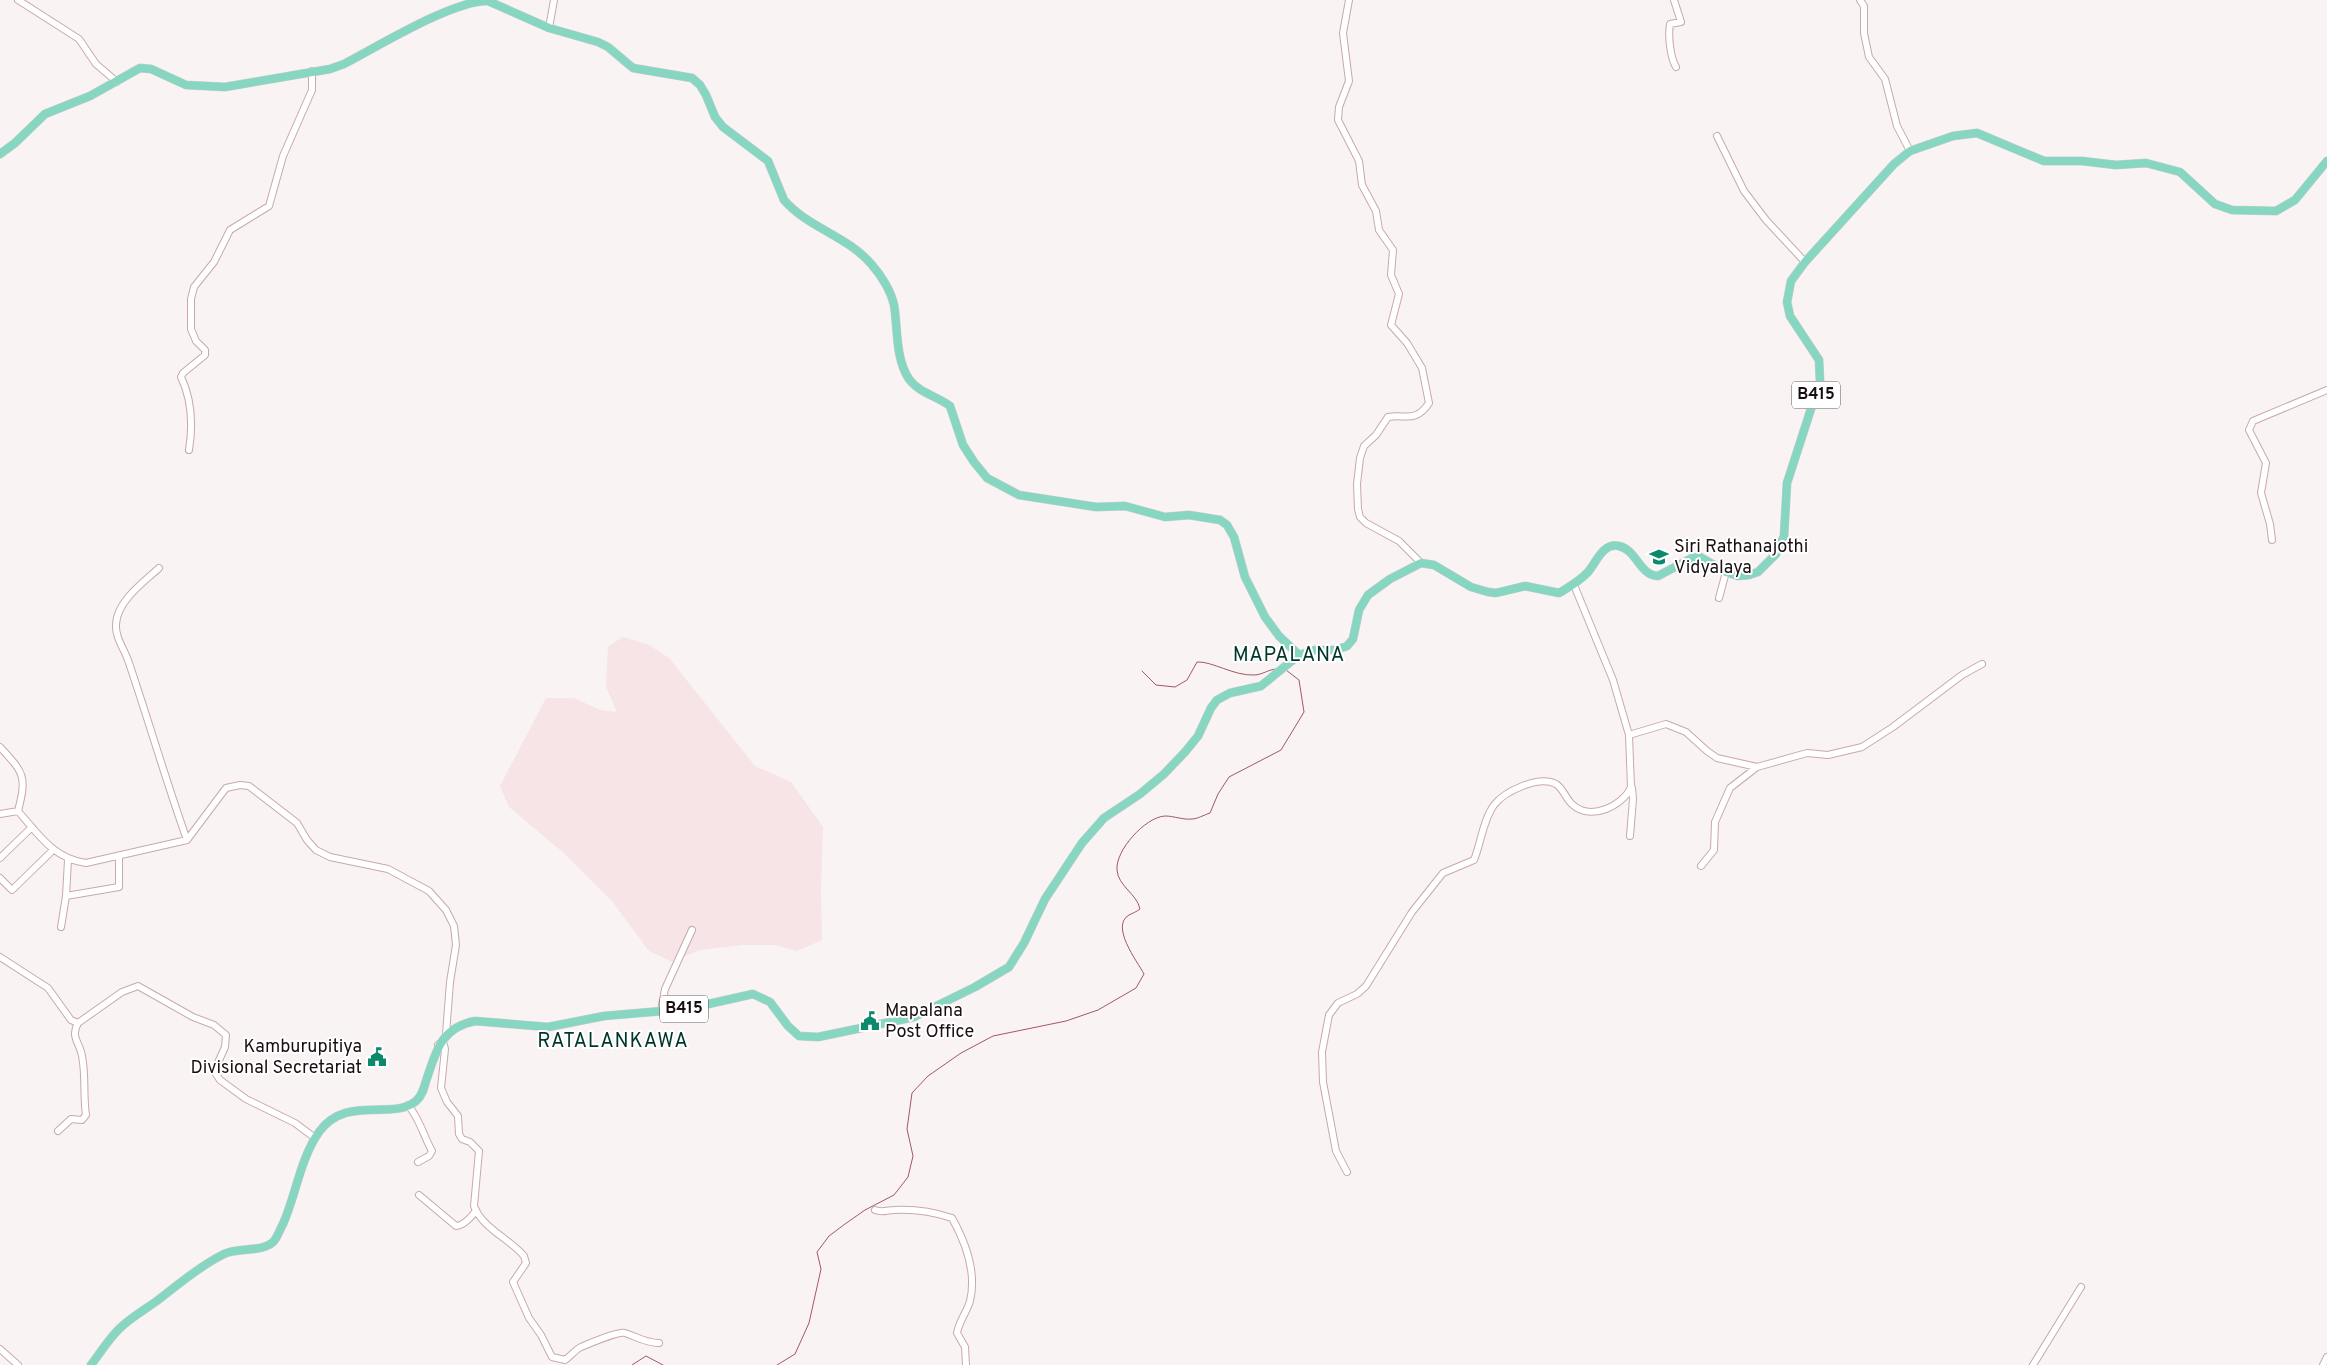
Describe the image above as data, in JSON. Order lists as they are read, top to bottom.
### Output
{
  "streets": {
    "main road": ["B415"]
  },
  "districts": ["MAPALANA", "RATALANKAWA"],
  "places": {
    "school or university": ["Siri Rathanajothi Vidyalaya"],
    "public building": ["Mapalana Post Office", "Kamburupitiya Divisional Secretariat"]
  }
}
